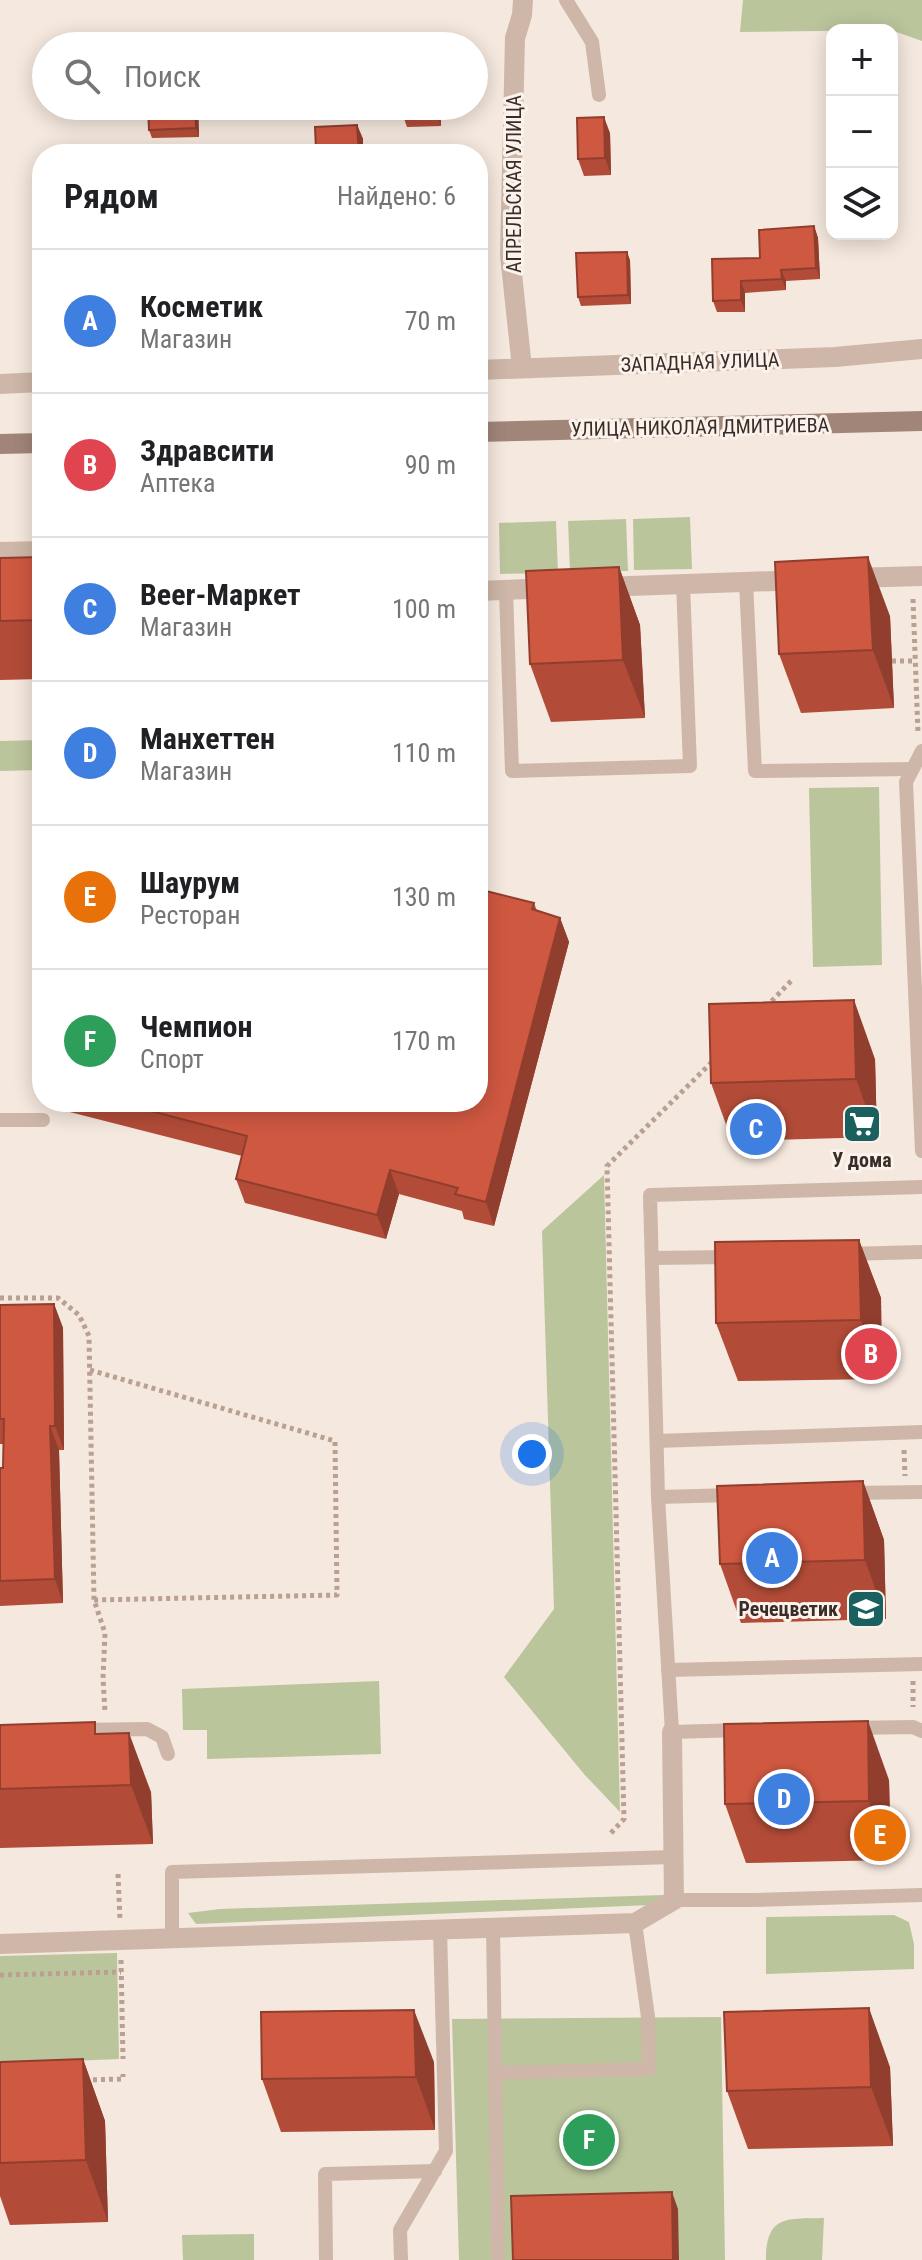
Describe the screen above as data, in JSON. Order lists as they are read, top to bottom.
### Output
{
  "streets": {
    "main road": ["УЛИЦА НИКОЛАЯ ДМИТРИЕВА"],
    "street": ["АПРЕЛЬСКАЯ УЛИЦА", "ЗАПАДНАЯ УЛИЦА"]
  },
  "crossings": [
    ["АПРЕЛЬСКАЯ УЛИЦА", "ЗАПАДНАЯ УЛИЦА"]
  ],
  "places": {
    "supermarket": ["У дома"],
    "school or university": ["Речецветик"]
  },
  "page": {
    "map_buttons": ["+", "−"],
    "search": "Поиск",
    "heading": ["Рядом", "Найдено: 6"],
    "list": [
      {
        "mark": "A",
        "name": "Косметик",
        "note": "Магазин",
        "value": "70 m"
      },
      {
        "mark": "B",
        "name": "Здравсити",
        "note": "Аптека",
        "value": "90 m"
      },
      {
        "mark": "C",
        "name": "Beer-Маркет",
        "note": "Магазин",
        "value": "100 m"
      },
      {
        "mark": "D",
        "name": "Манхеттен",
        "note": "Магазин",
        "value": "110 m"
      },
      {
        "mark": "E",
        "name": "Шаурум",
        "note": "Ресторан",
        "value": "130 m"
      },
      {
        "mark": "F",
        "name": "Чемпион",
        "note": "Спорт",
        "value": "170 m"
      }
    ],
    "pins": [
      "C",
      "B",
      "A",
      "D",
      "E",
      "F"
    ]
  }
}
